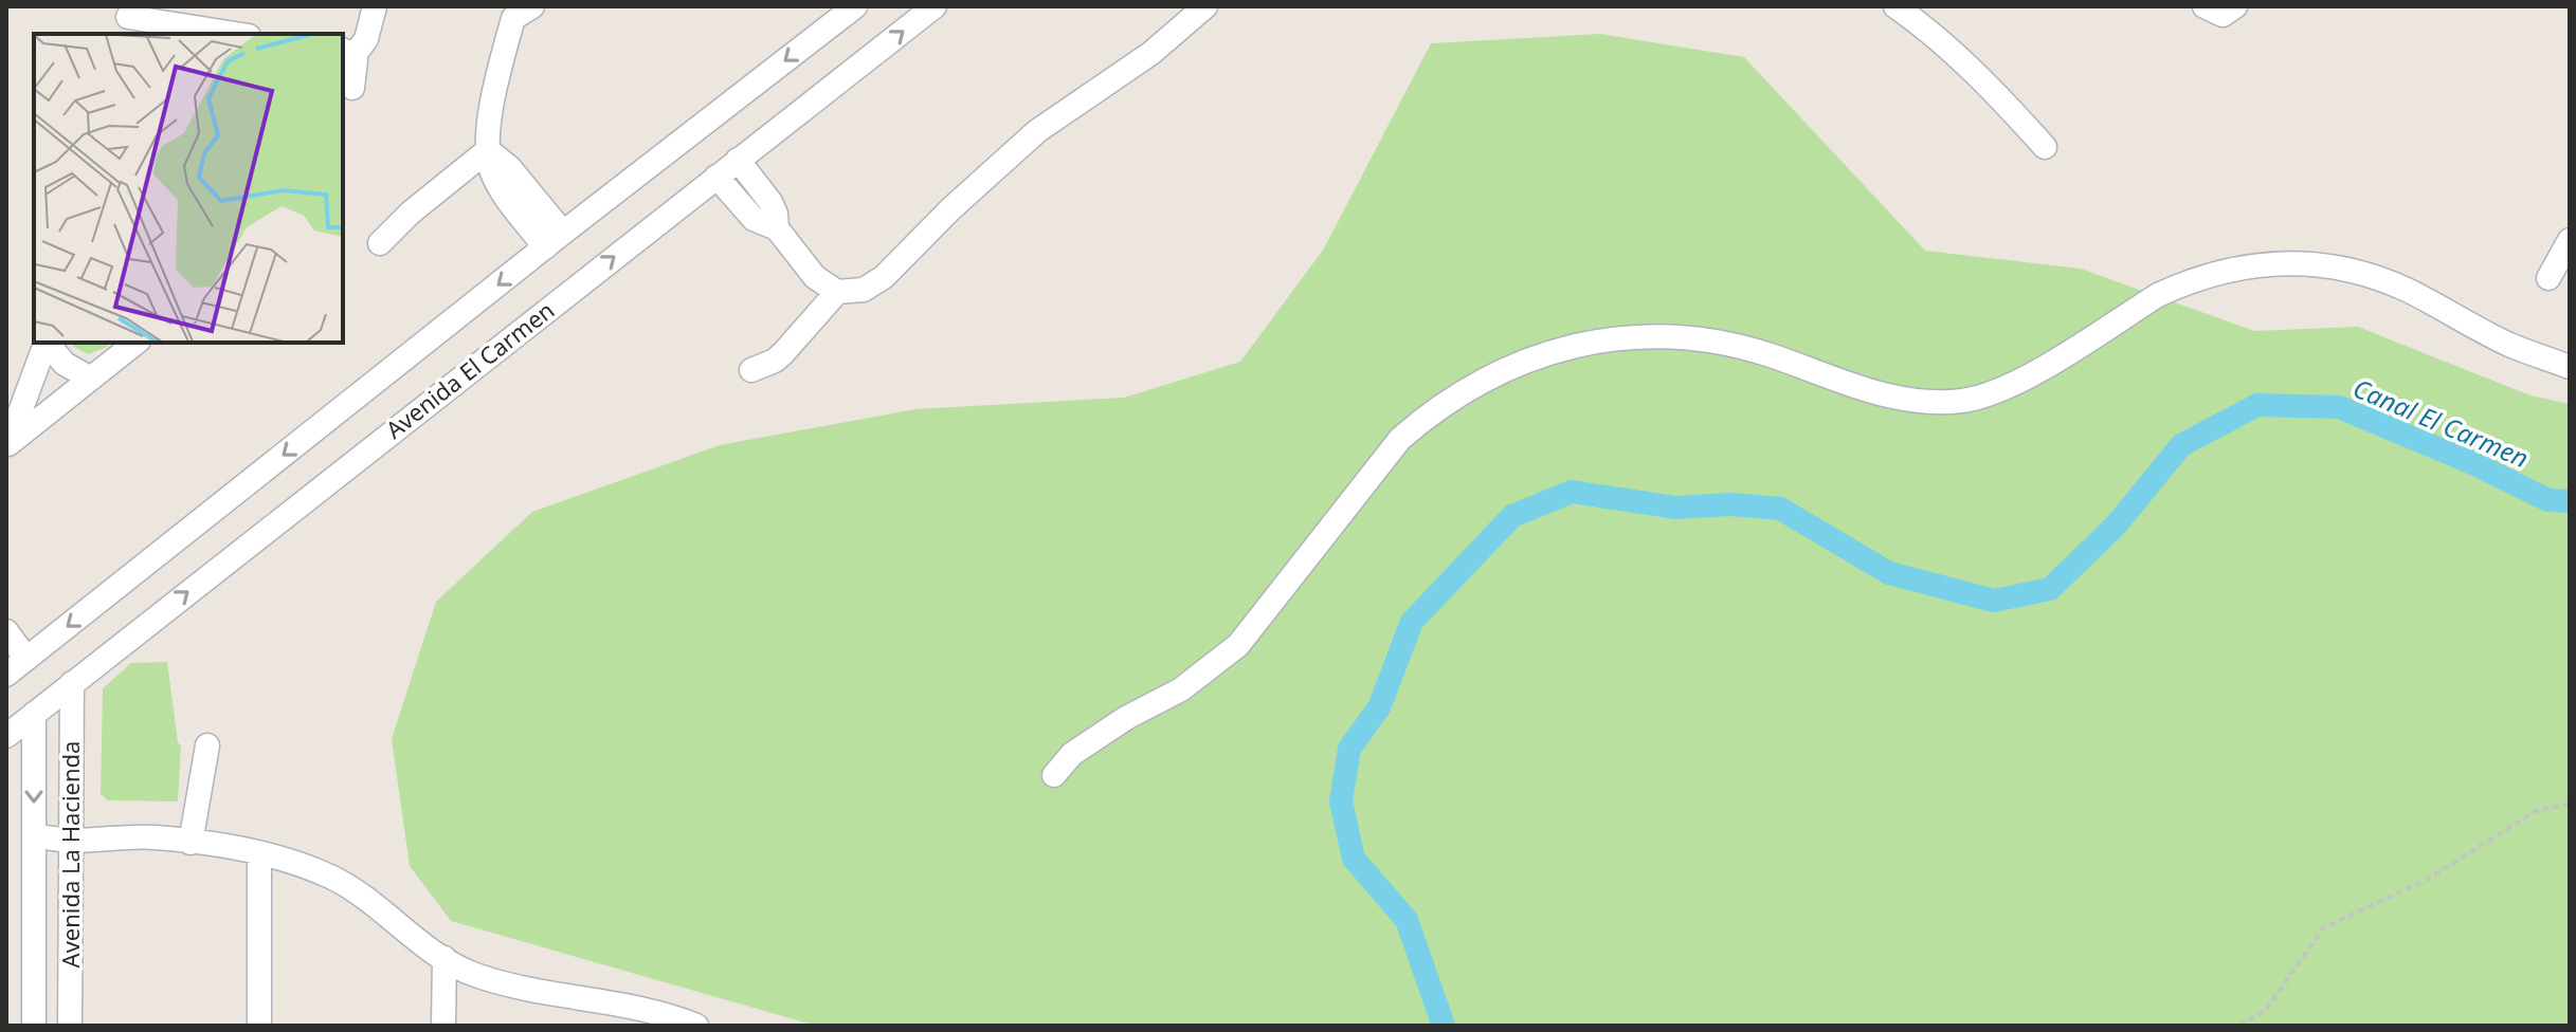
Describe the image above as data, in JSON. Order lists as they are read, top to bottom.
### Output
{
  "streets": {
    "street": ["Avenida El Carmen", "Avenida La Hacienda"]
  },
  "crossings": [
    ["Avenida El Carmen", "Avenida La Hacienda"]
  ],
  "water": ["Canal El Carmen"]
}
